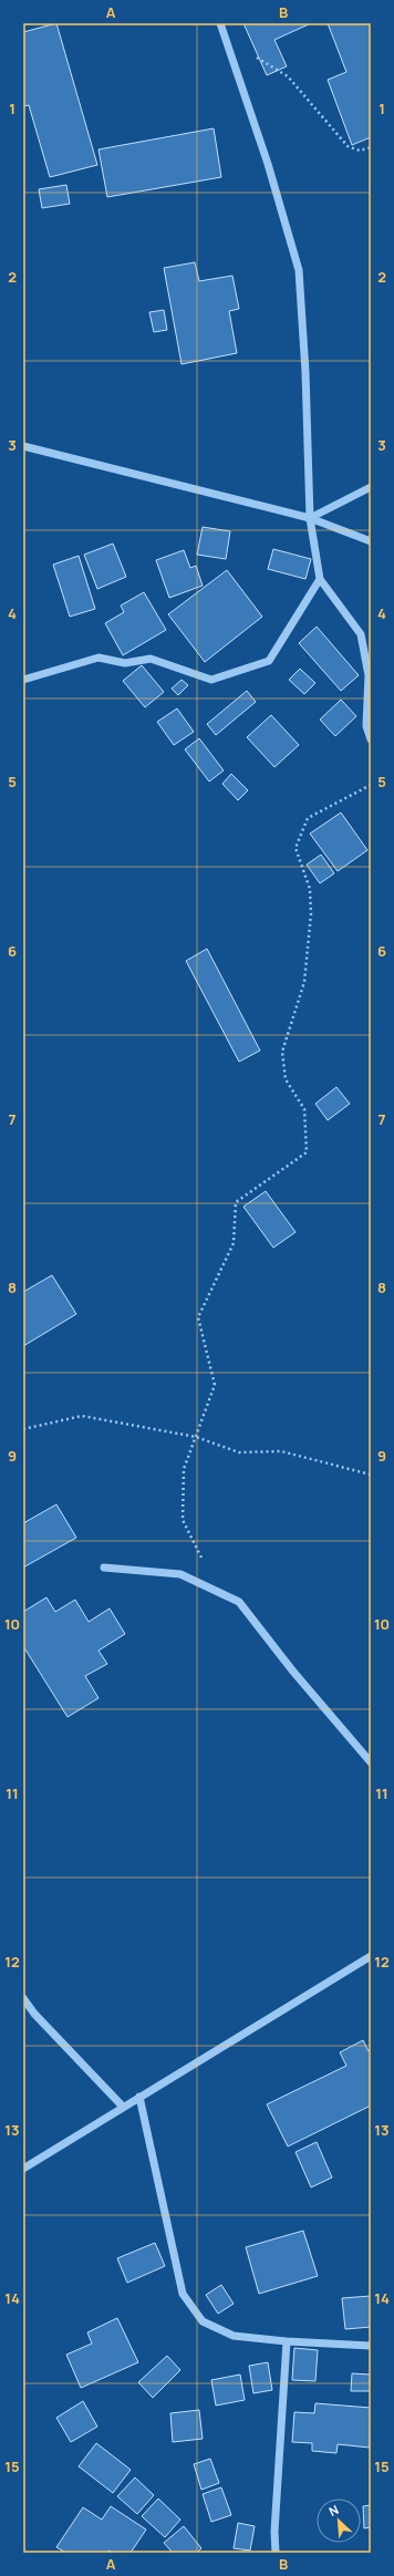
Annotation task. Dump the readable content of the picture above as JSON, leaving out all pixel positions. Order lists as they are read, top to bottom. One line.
{"north":"top left","grid":{"columns":["A","B"],"rows":["1","2","3","4","5","6","7","8","9","10","11","12","13","14","15"]}}
